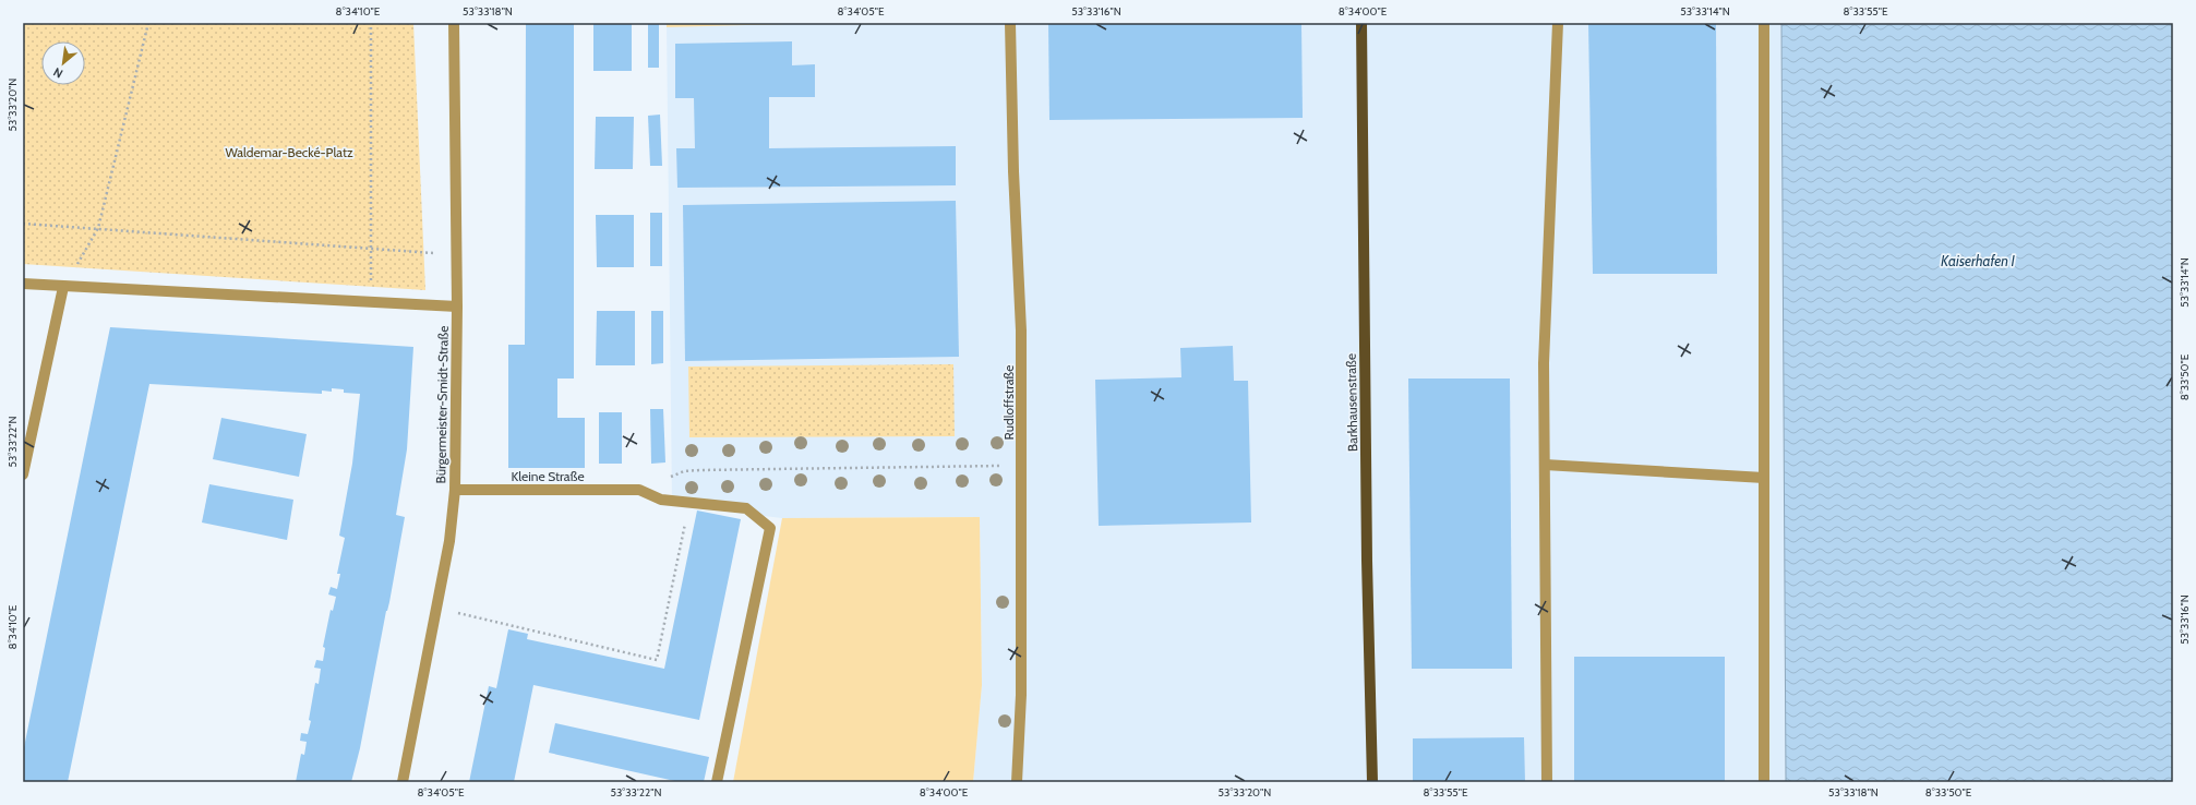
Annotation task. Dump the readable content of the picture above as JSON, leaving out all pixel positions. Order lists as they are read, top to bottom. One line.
{"streets":{"main road":["Barkhausenstraße"],"street":["Rudloffstraße","Bürgermeister-Smidt-Straße","Kleine Straße"]},"crossings":[["Bürgermeister-Smidt-Straße","Kleine Straße"]],"water":["Kaiserhafen I"],"parks":["Waldemar-Becké-Platz"],"north":"bottom left","coordinates":["8°34'10\"E","53°33'18\"N","8°34'05\"E","53°33'16\"N","8°34'00\"E","53°33'14\"N","8°33'55\"E","53°33'20\"N","8°33'50\"E","53°33'22\"N"]}
